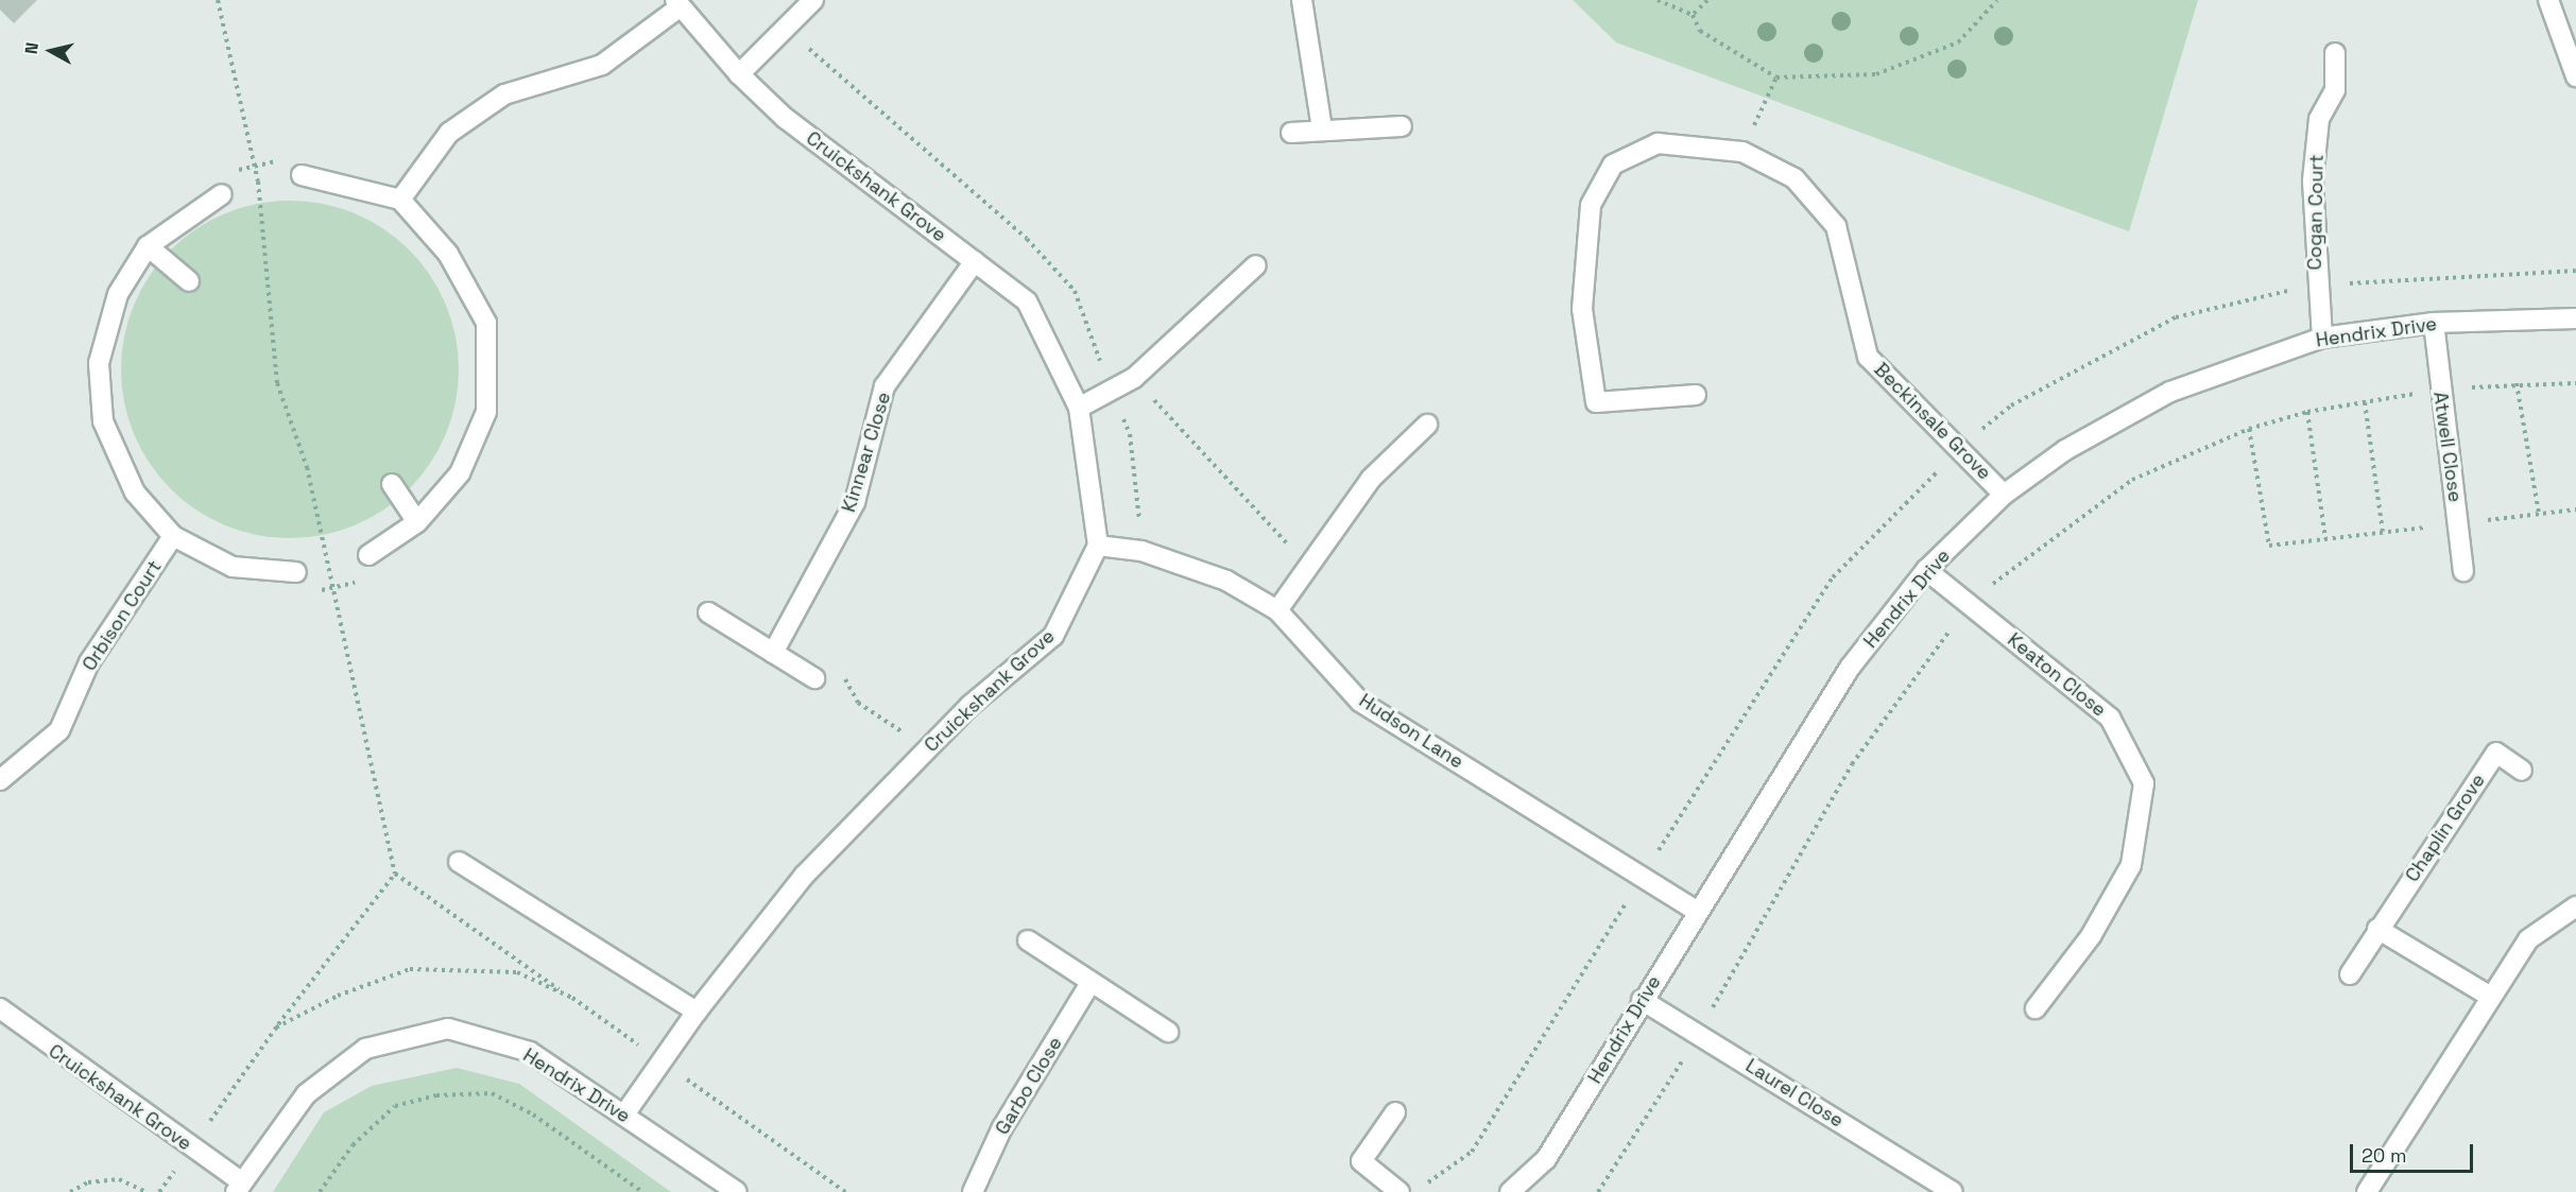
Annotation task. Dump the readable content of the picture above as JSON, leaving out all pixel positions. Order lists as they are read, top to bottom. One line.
{"streets":{"street":["Cruickshank Grove","Cogan Court","Hendrix Drive","Beckinsale Grove","Atwell Close","Kinnear Close","Orbison Court","Keaton Close","Hudson Lane","Chaplin Grove","Garbo Close","Laurel Close"]},"crossings":[["Cruickshank Grove","Hendrix Drive"],["Cruickshank Grove","Kinnear Close"],["Cruickshank Grove","Hudson Lane"],["Cogan Court","Hendrix Drive"],["Hendrix Drive","Beckinsale Grove"],["Hendrix Drive","Atwell Close"],["Hendrix Drive","Keaton Close"],["Hendrix Drive","Hudson Lane"],["Hendrix Drive","Laurel Close"]],"scale_bar":"20 m","north":"left"}
